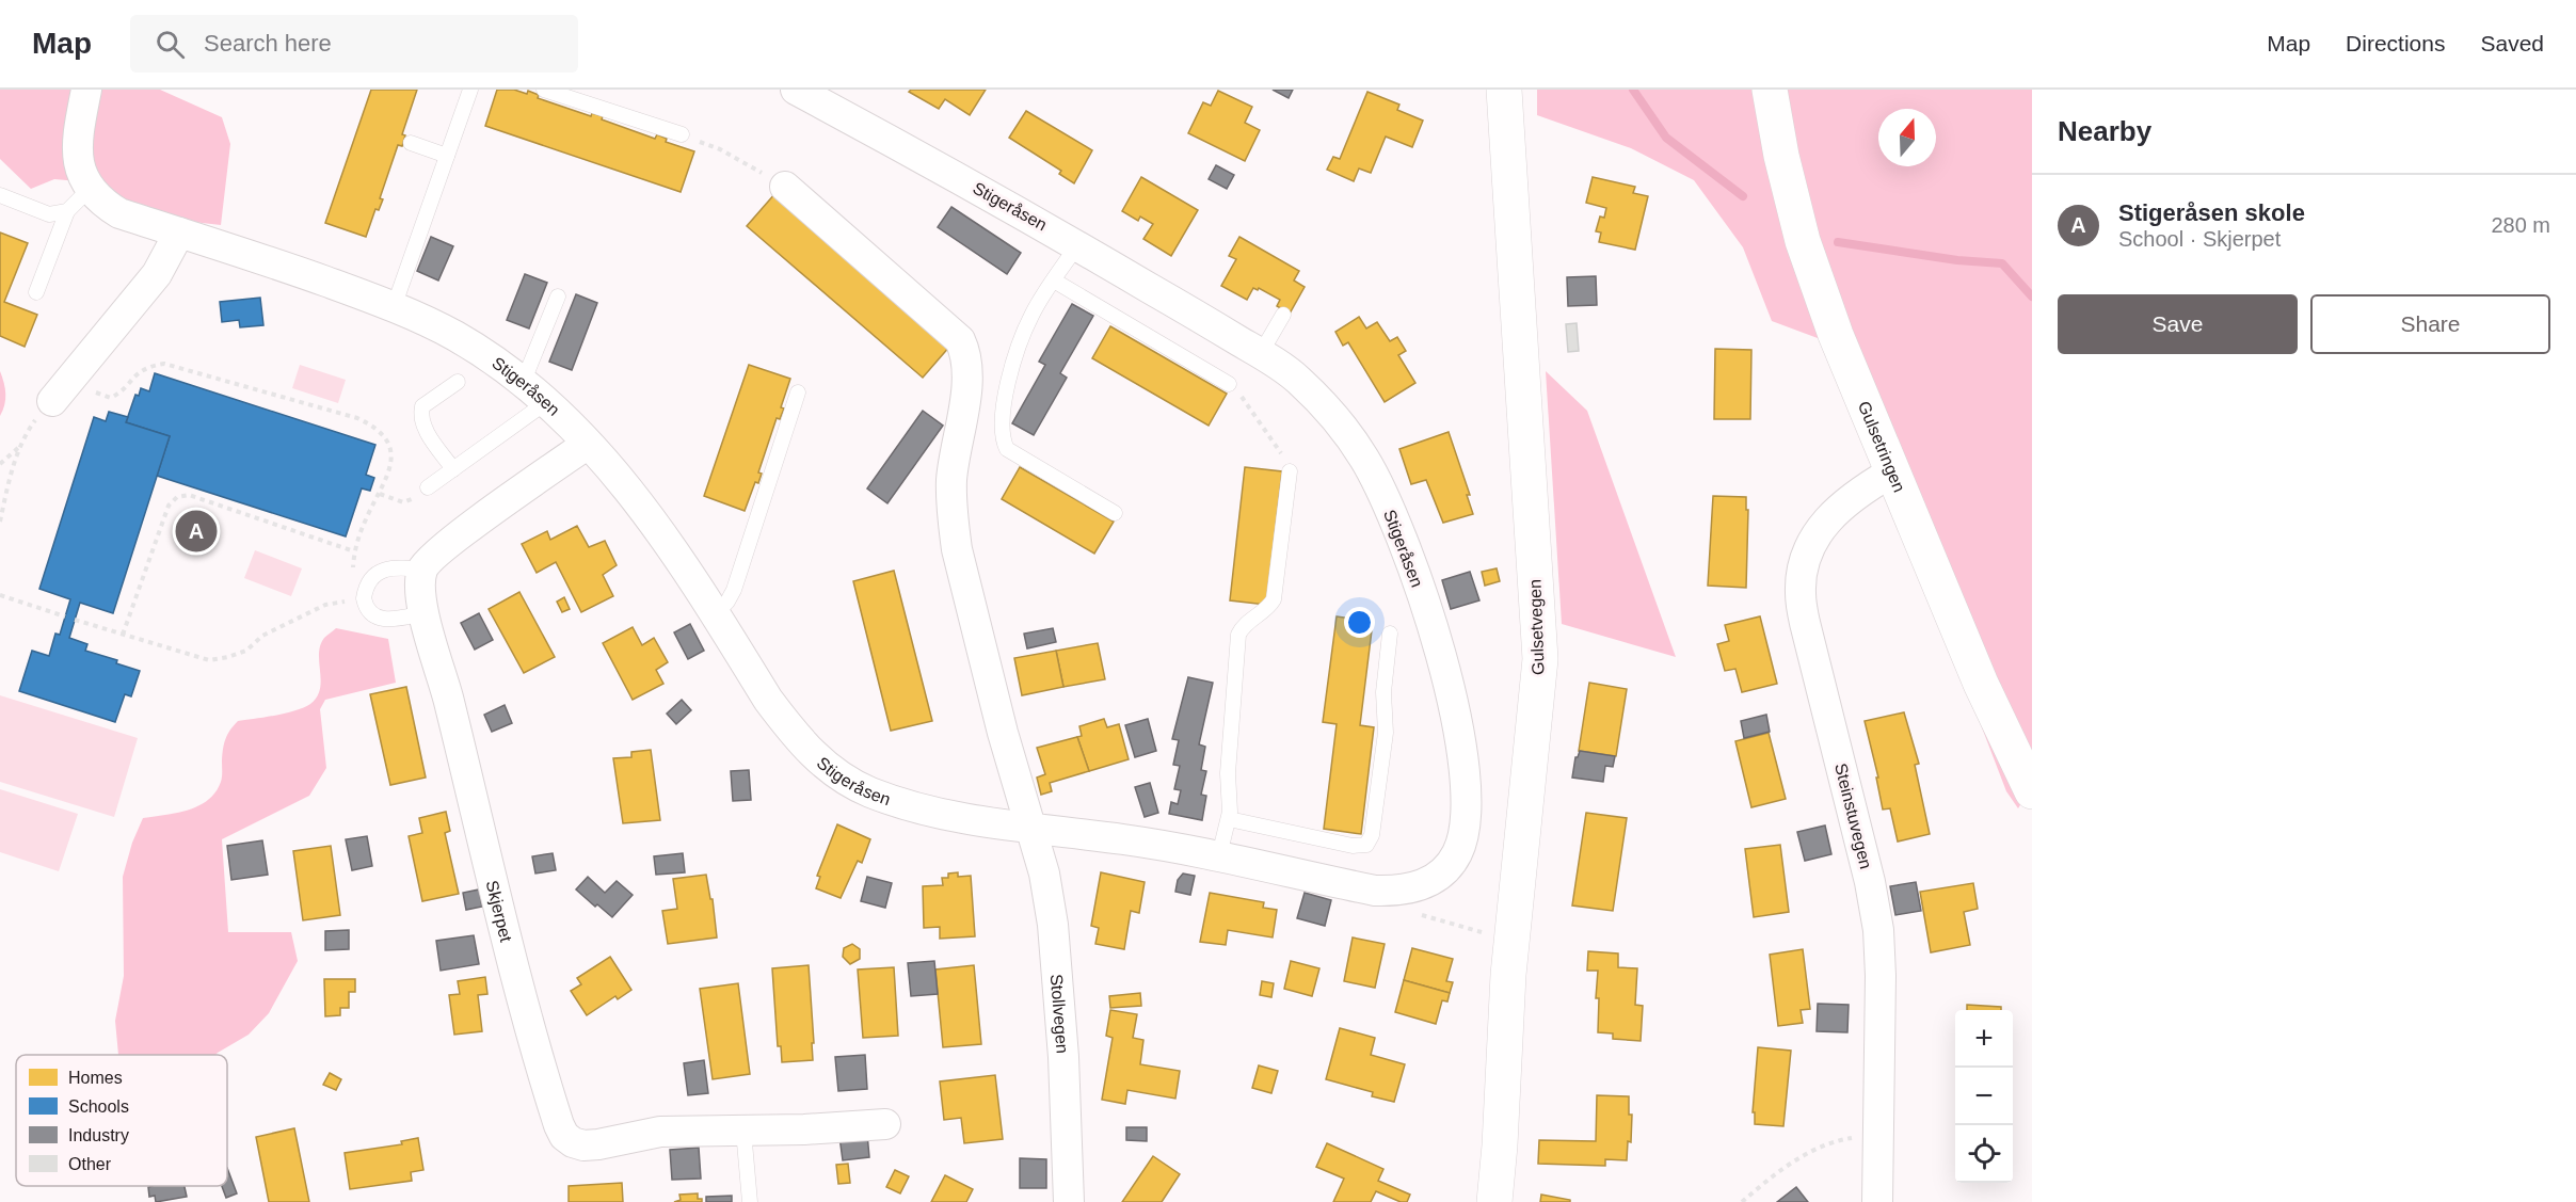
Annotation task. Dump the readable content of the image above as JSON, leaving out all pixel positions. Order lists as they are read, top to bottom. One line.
{"streets":{"street":["Stigeråsen","Gulsetringen","Gulsetvegen","Steinstuvegen","Skjerpet","Stollvegen"]},"crossings":[["Stigeråsen","Stollvegen"],["Gulsetringen","Steinstuvegen"]],"legend":["Homes","Schools","Industry","Other"],"north":"top","page":{"header":"Map","search":"Search here","nav":["Map","Directions","Saved"],"heading":"Nearby","list":[{"mark":"A","name":"Stigeråsen skole","note":"School · Skjerpet","value":"280 m"}],"buttons":["Save","Share"],"pins":"A","map_buttons":["+","−"]}}
